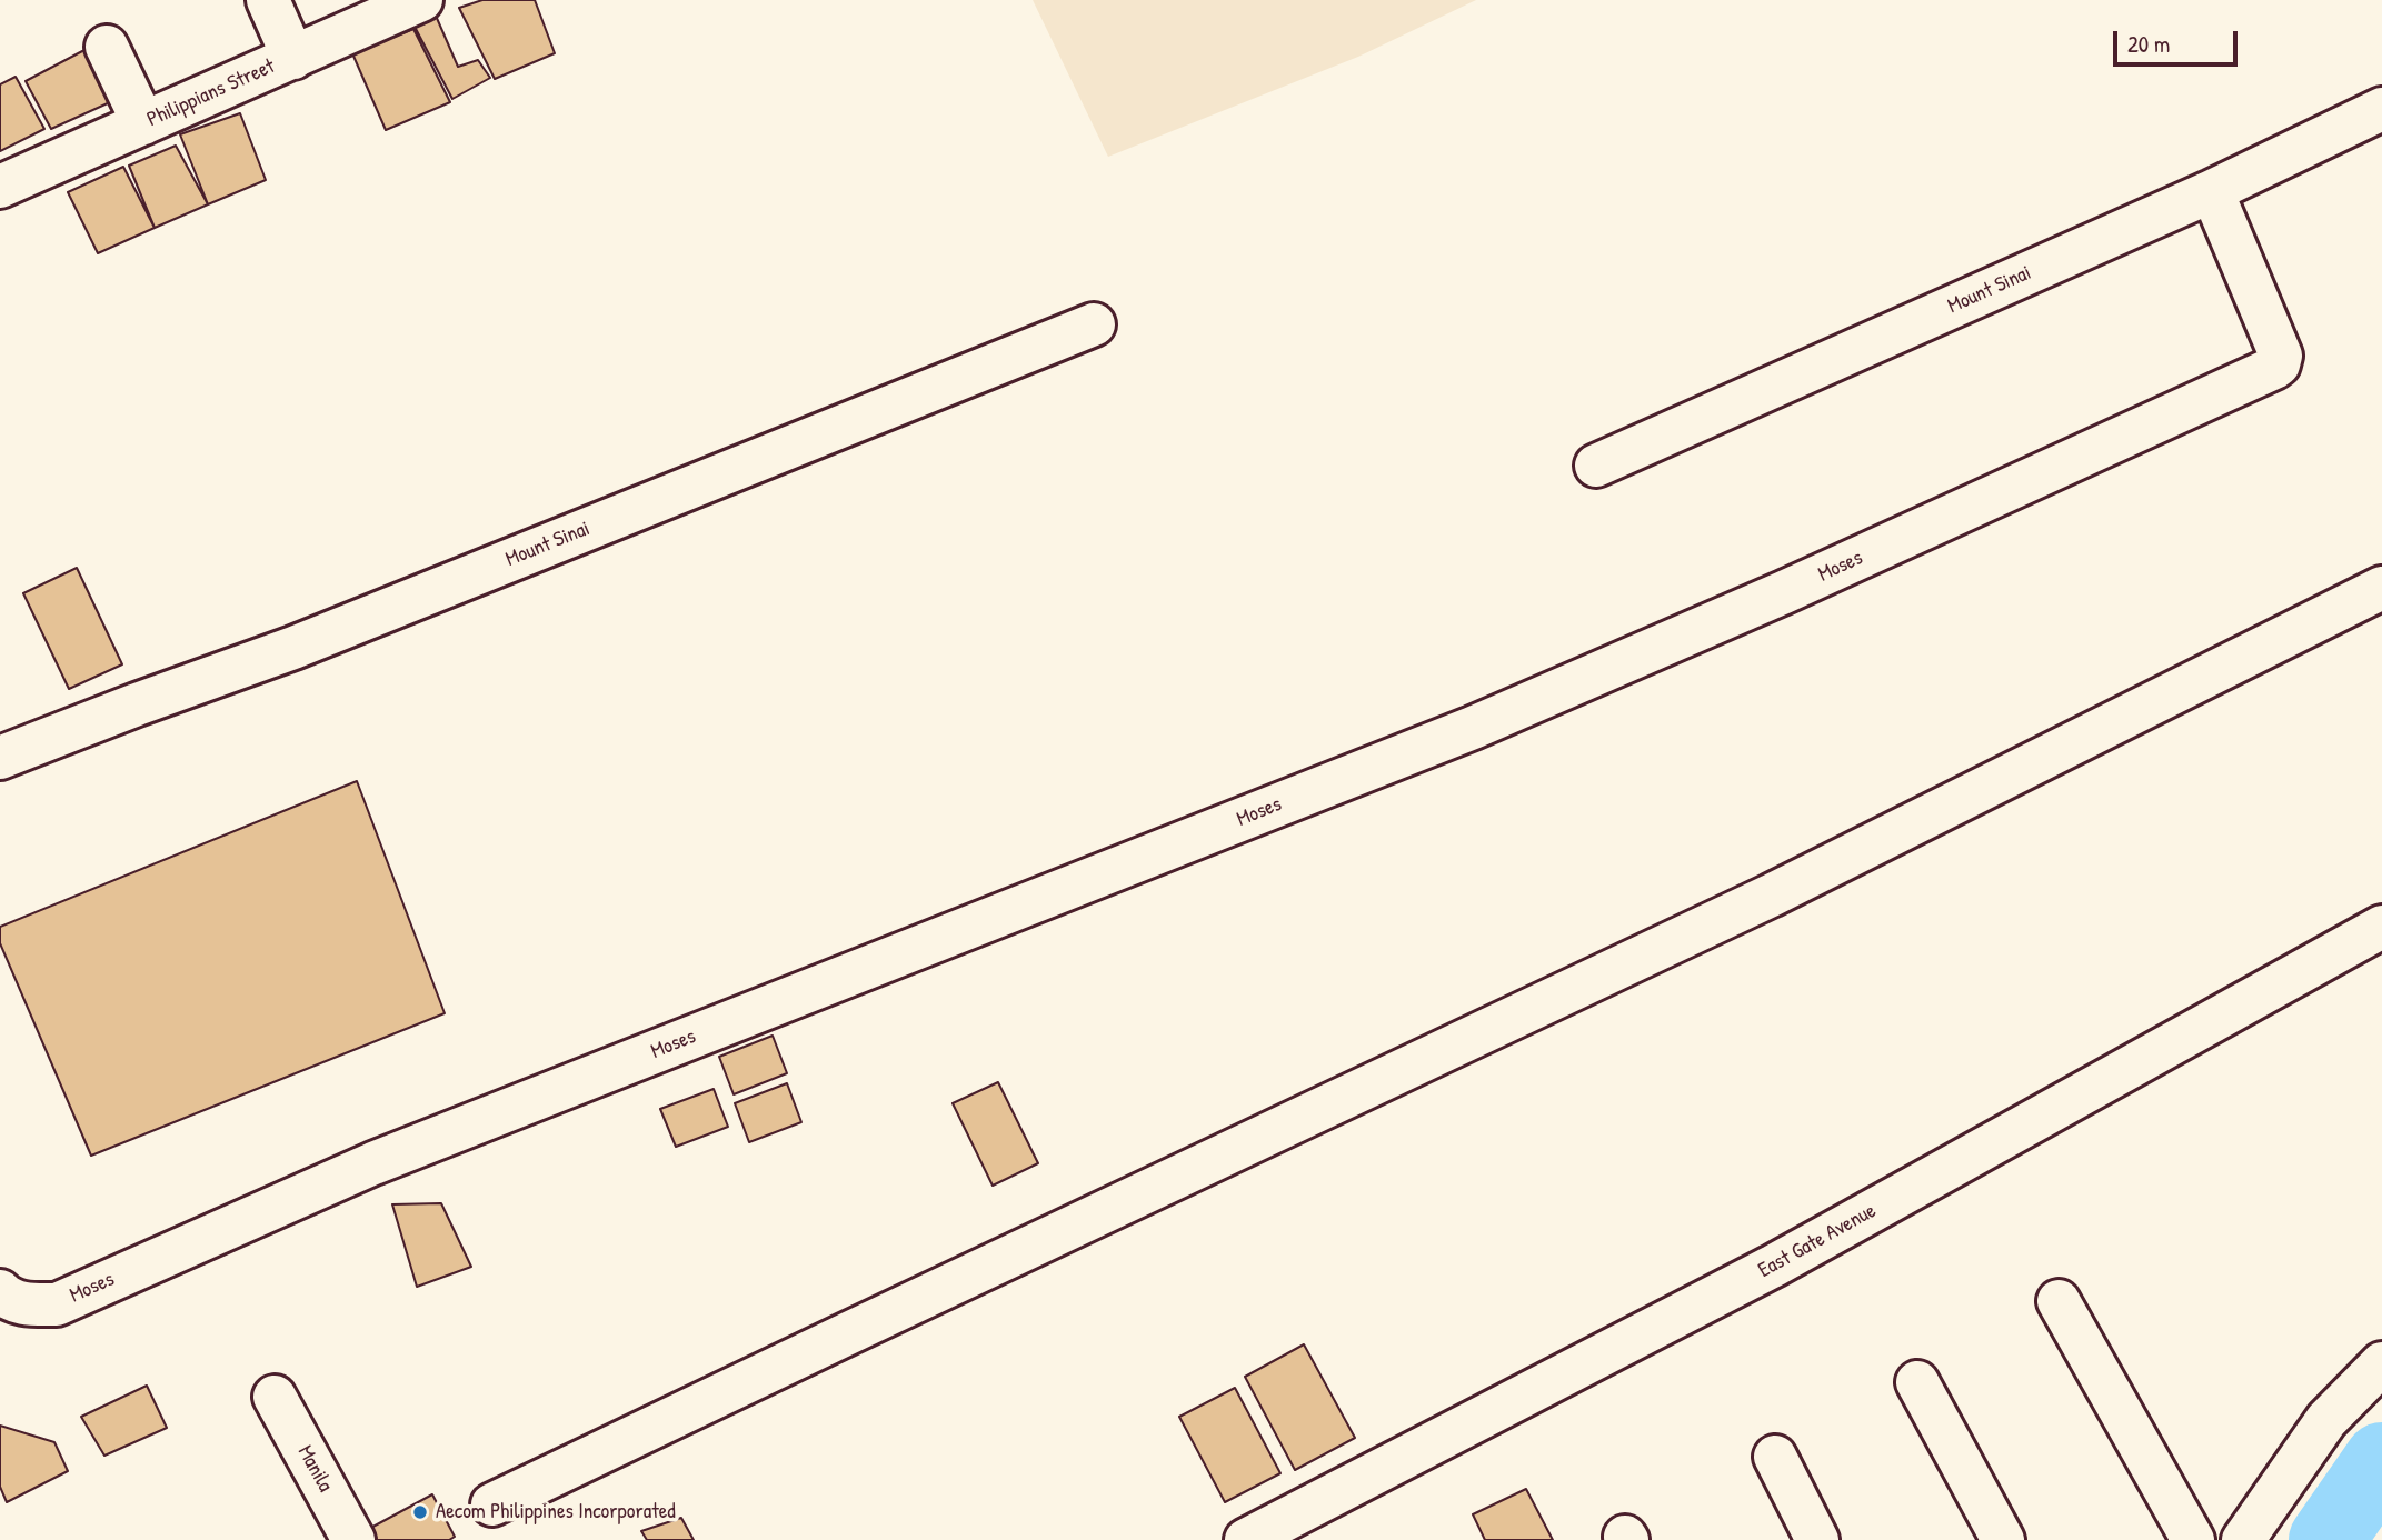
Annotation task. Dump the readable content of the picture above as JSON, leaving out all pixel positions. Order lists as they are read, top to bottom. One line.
{"streets":{"street":["Philippians Street","Mount Sinai","Moses","East Gate Avenue","Manila"]},"crossings":[["Mount Sinai","Moses"]],"places":["Aecom Philippines Incorporated"],"scale_bar":"20 m"}
